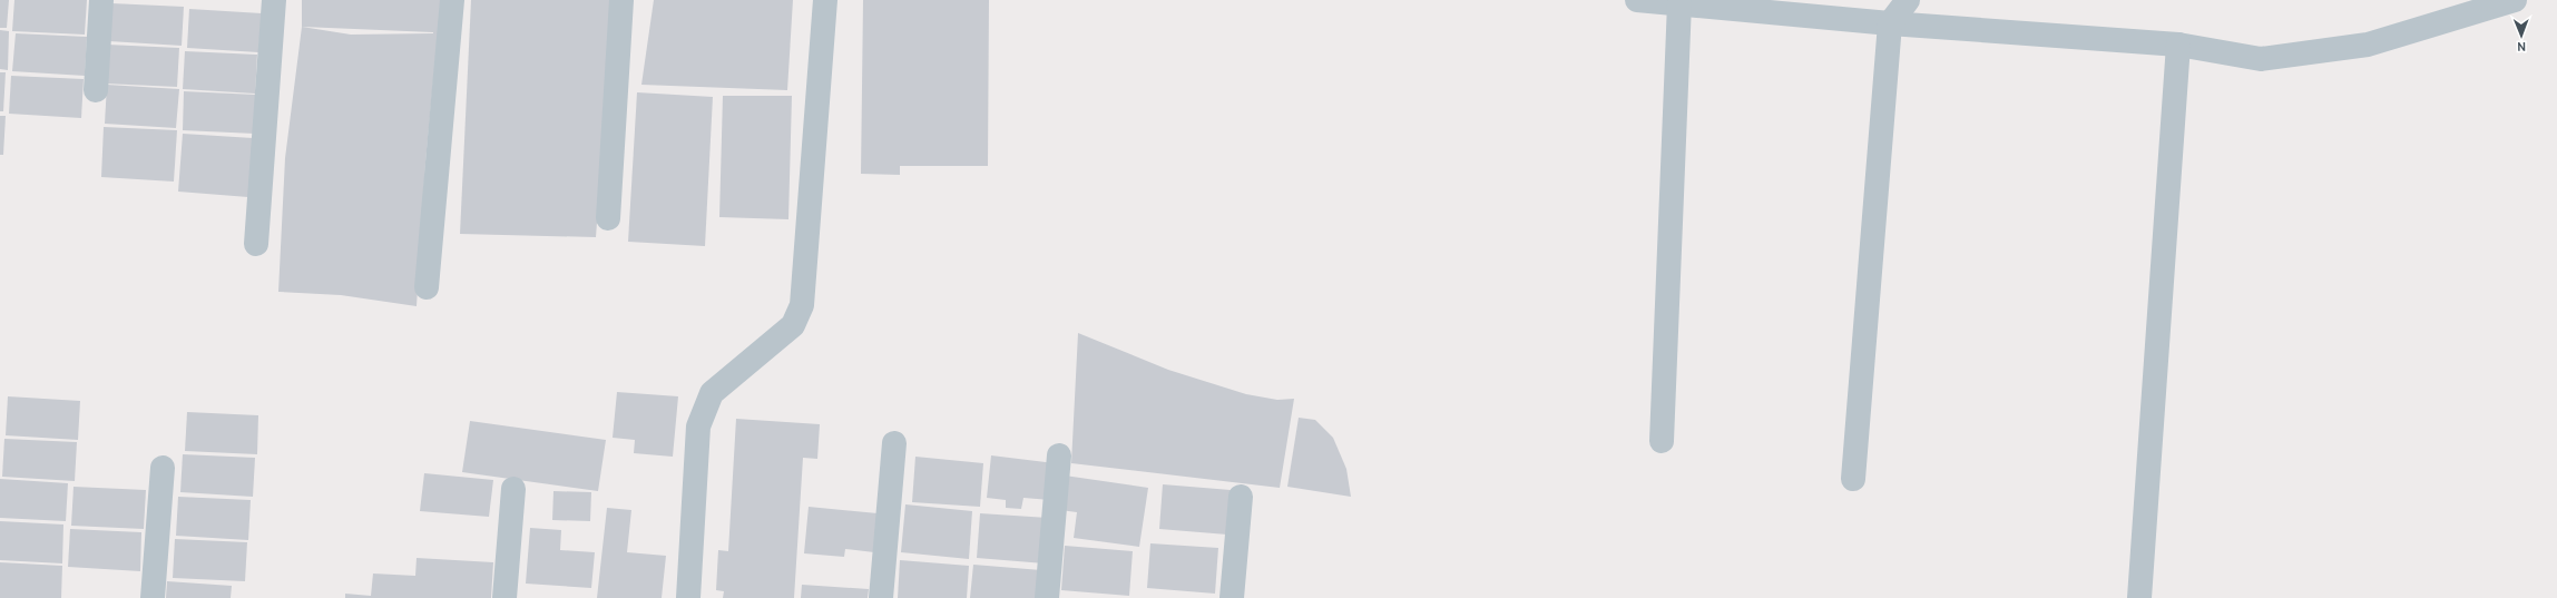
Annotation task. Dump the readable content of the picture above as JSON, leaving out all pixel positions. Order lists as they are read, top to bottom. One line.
{"north":"bottom"}
